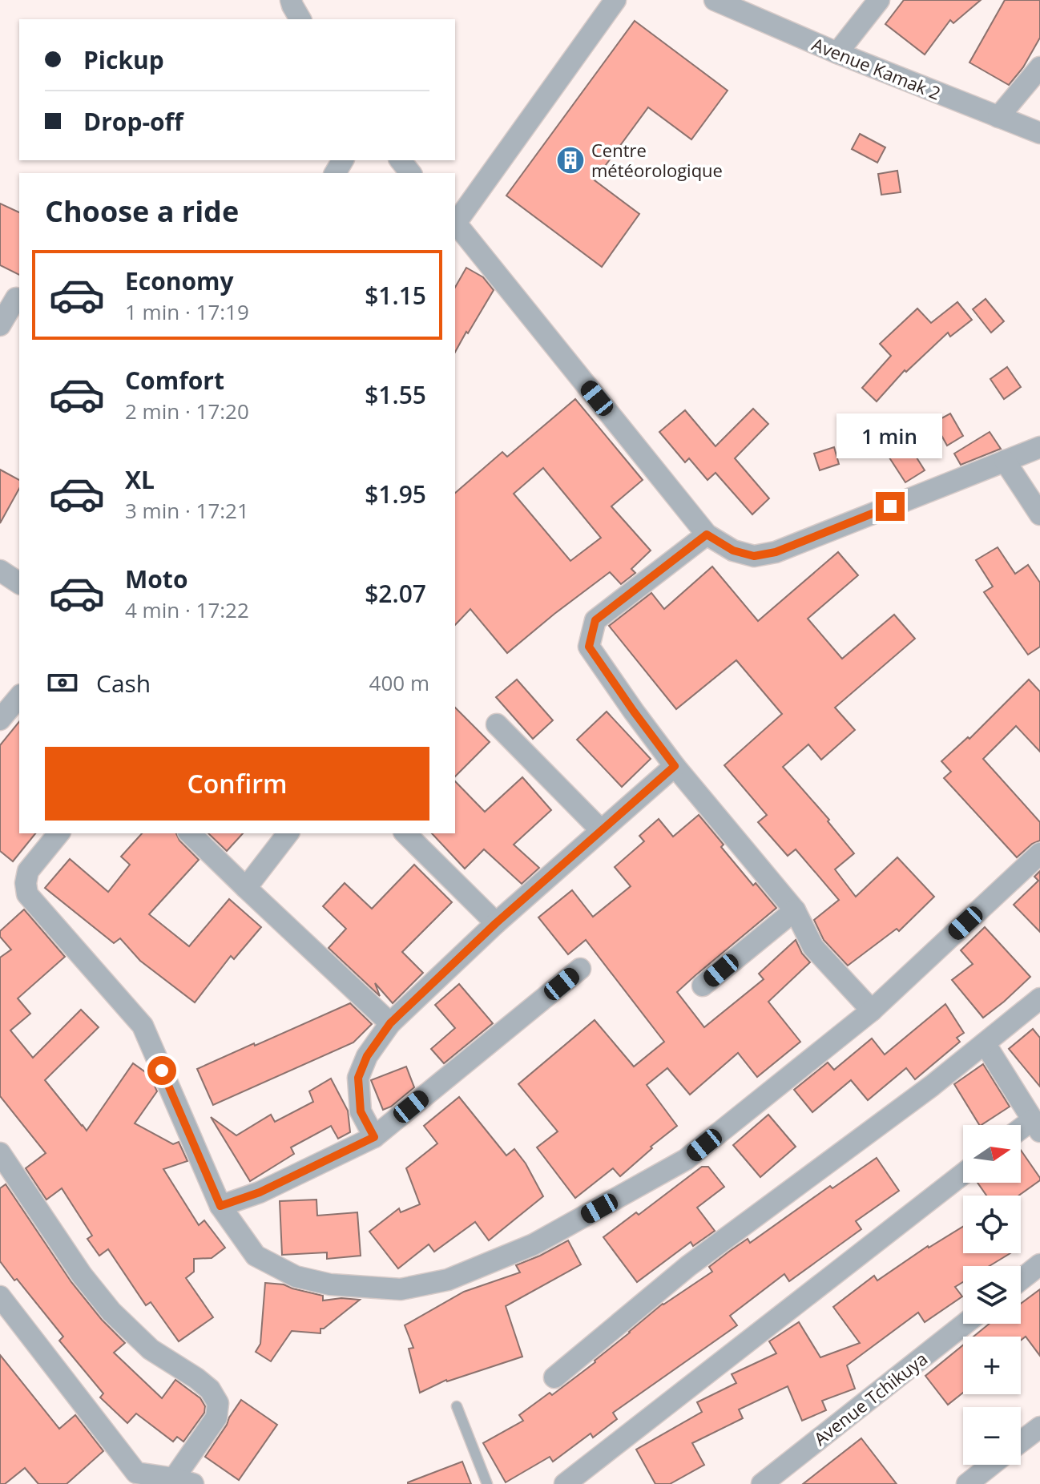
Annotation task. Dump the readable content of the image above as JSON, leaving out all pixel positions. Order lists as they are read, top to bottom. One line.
{"streets":{"street":["Avenue Kamak 2","Avenue Tchikuya"]},"places":{"building":["Centre météorologique"]},"north":"right","page":{"banner":["Pickup","Drop-off"],"heading":"Choose a ride","list":[{"name":"Economy","note":"1 min · 17:19","value":"$1.15"},{"name":"Comfort","note":"2 min · 17:20","value":"$1.55"},{"name":"XL","note":"3 min · 17:21","value":"$1.95"},{"name":"Moto","note":"4 min · 17:22","value":"$2.07"}],"bubble":"1 min","pay":["Cash","400 m"],"buttons":"Confirm","map_buttons":["+","−"]}}
